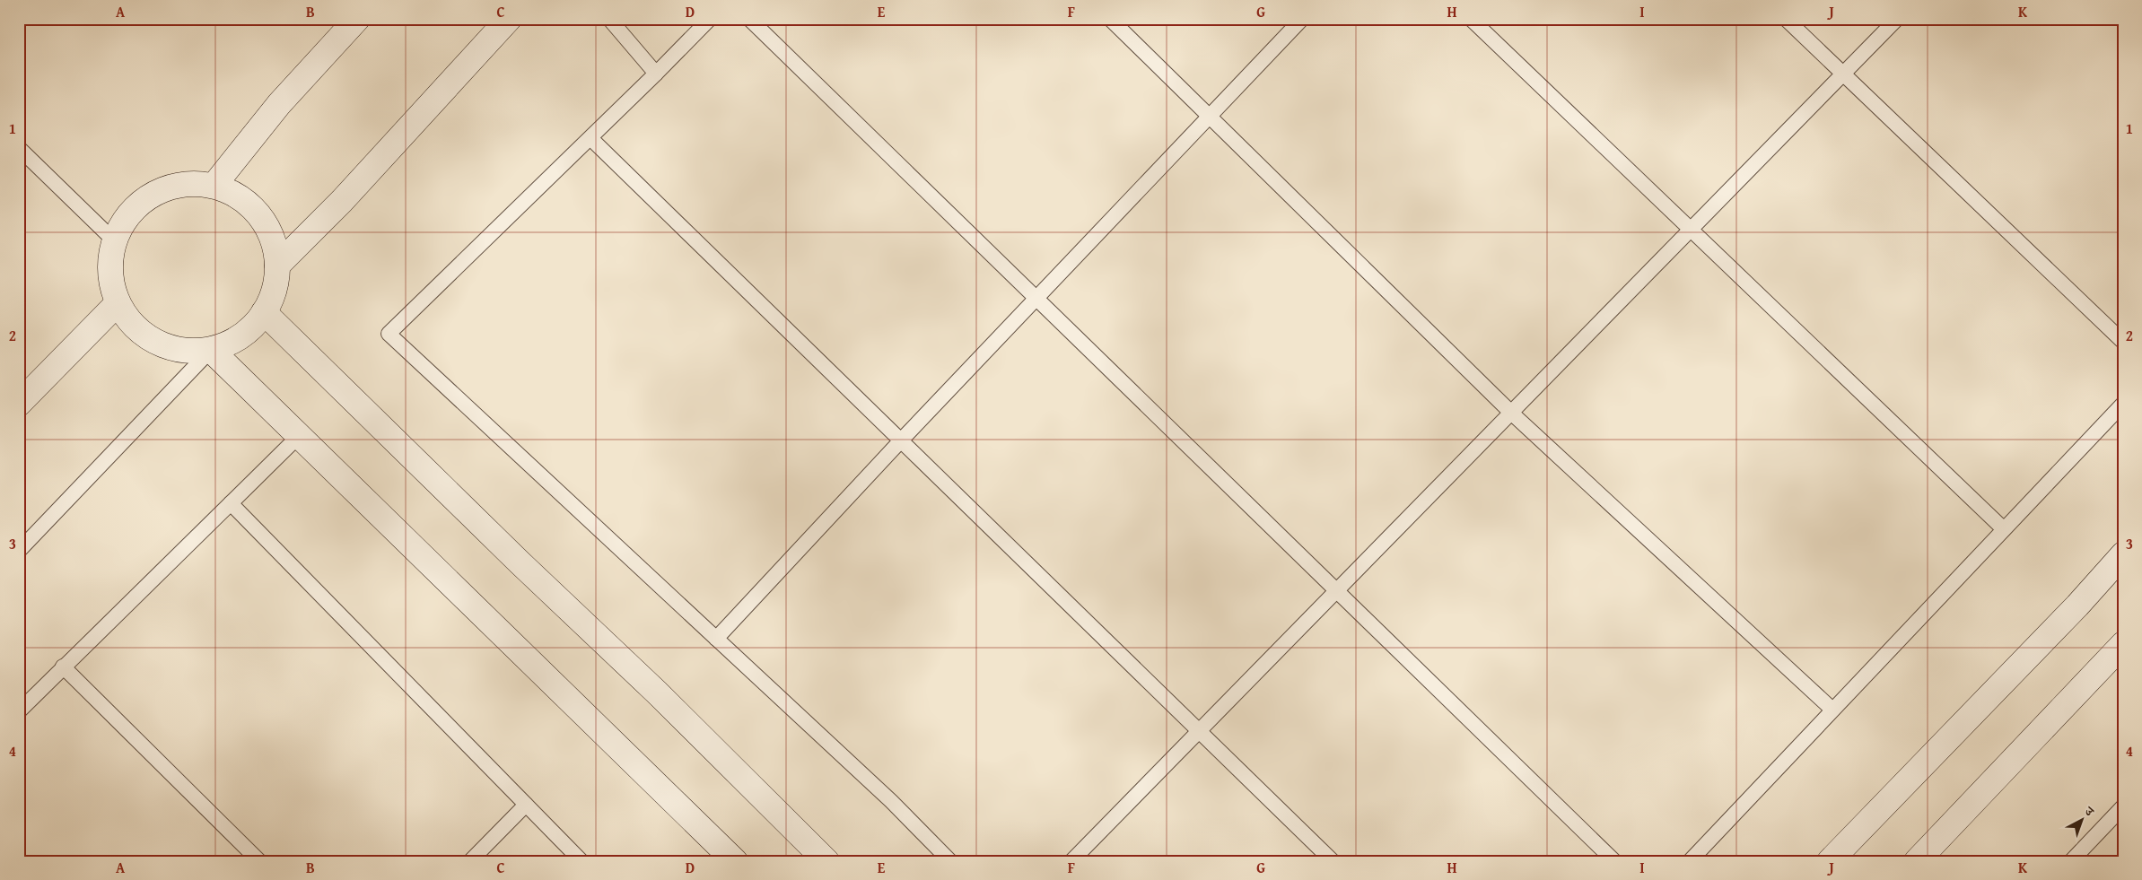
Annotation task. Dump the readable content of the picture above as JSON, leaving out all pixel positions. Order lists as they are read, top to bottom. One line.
{"north":"top right","grid":{"columns":["A","B","C","D","E","F","G","H","I","J","K"],"rows":["1","2","3","4"]}}
